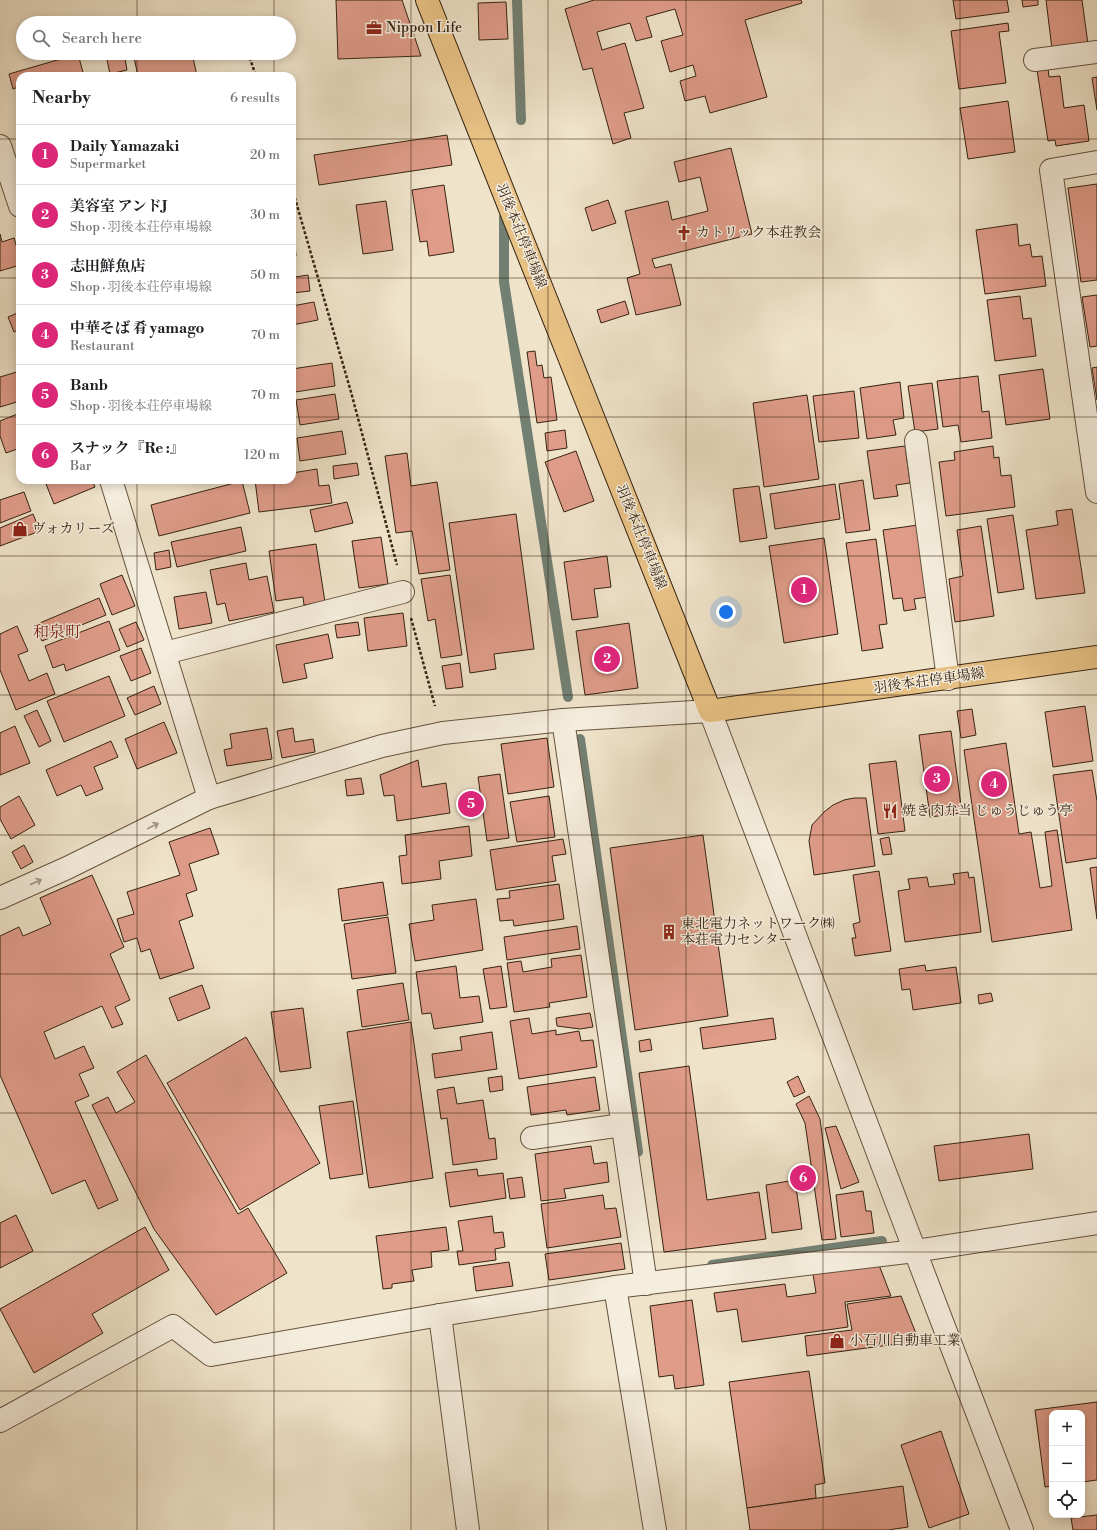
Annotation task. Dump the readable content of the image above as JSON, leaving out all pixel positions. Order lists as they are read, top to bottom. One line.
{"streets":{"main road":["羽後本荘停車場線"]},"districts":["和泉町"],"places":{"office":["Nippon Life"],"church":["カトリック本荘教会"],"shop":["ヴォカリーズ","小石川自動車工業"],"restaurant":["焼き肉弁当 じゅうじゅう亭"],"building":["東北電力ネットワーク㈱ 本荘電力センター"]},"page":{"search":"Search here","heading":["Nearby","6 results"],"list":[{"mark":"1","name":"Daily Yamazaki","note":"Supermarket","value":"20 m"},{"mark":"2","name":"美容室 アンドJ","note":"Shop · 羽後本荘停車場線","value":"30 m"},{"mark":"3","name":"志田鮮魚店","note":"Shop · 羽後本荘停車場線","value":"50 m"},{"mark":"4","name":"中華そば 肴 yamago","note":"Restaurant","value":"70 m"},{"mark":"5","name":"Banb","note":"Shop · 羽後本荘停車場線","value":"70 m"},{"mark":"6","name":"スナック『Re :』","note":"Bar","value":"120 m"}],"pins":["1","2","3","4","5","6"],"map_buttons":["+","−"]}}
